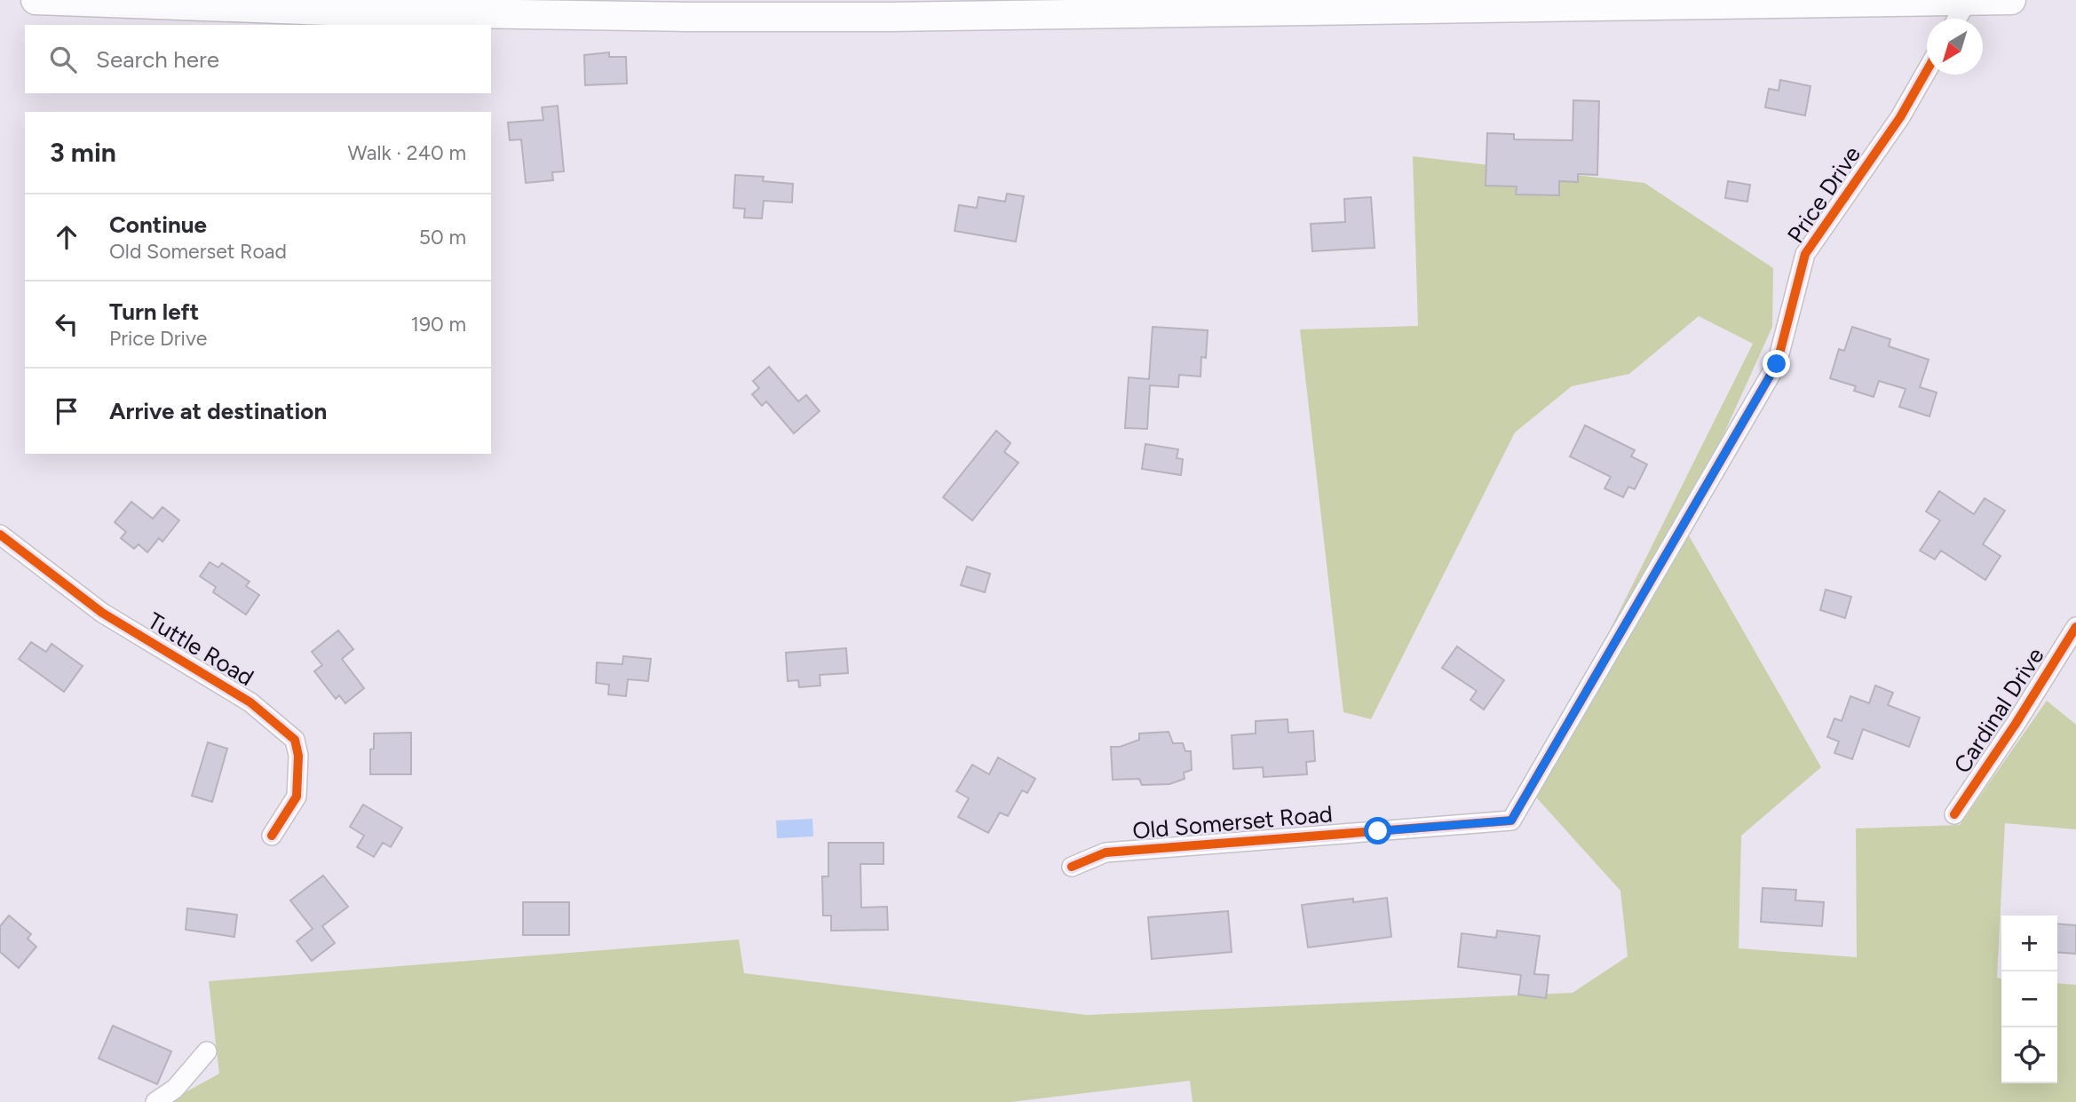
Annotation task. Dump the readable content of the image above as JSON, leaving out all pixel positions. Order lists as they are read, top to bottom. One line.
{"streets":{"street":["Price Drive","Tuttle Road","Cardinal Drive","Old Somerset Road"]},"crossings":[["Price Drive","Old Somerset Road"]],"north":"bottom left","page":{"search":"Search here","heading":["3 min","Walk · 240 m"],"list":[["Continue","Old Somerset Road","50 m"],["Turn left","Price Drive","190 m"],"Arrive at destination"],"map_buttons":["+","−"]}}
